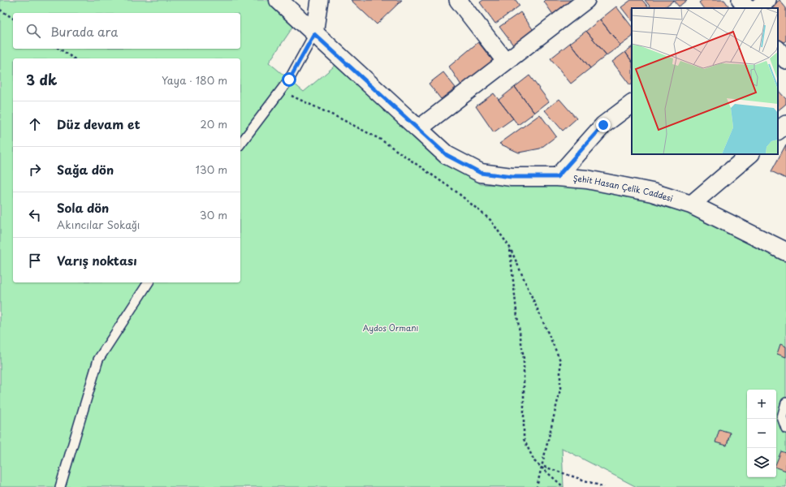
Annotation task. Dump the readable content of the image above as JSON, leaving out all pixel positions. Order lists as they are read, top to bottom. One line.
{"streets":{"street":["Şehit Hasan Çelik Caddesi"]},"parks":["Aydos Ormanı"],"page":{"search":"Burada ara","heading":["3 dk","Yaya · 180 m"],"list":[["Düz devam et","20 m"],["Sağa dön","130 m"],["Sola dön","Akıncılar Sokağı","30 m"],"Varış noktası"],"map_buttons":["+","−"]}}
